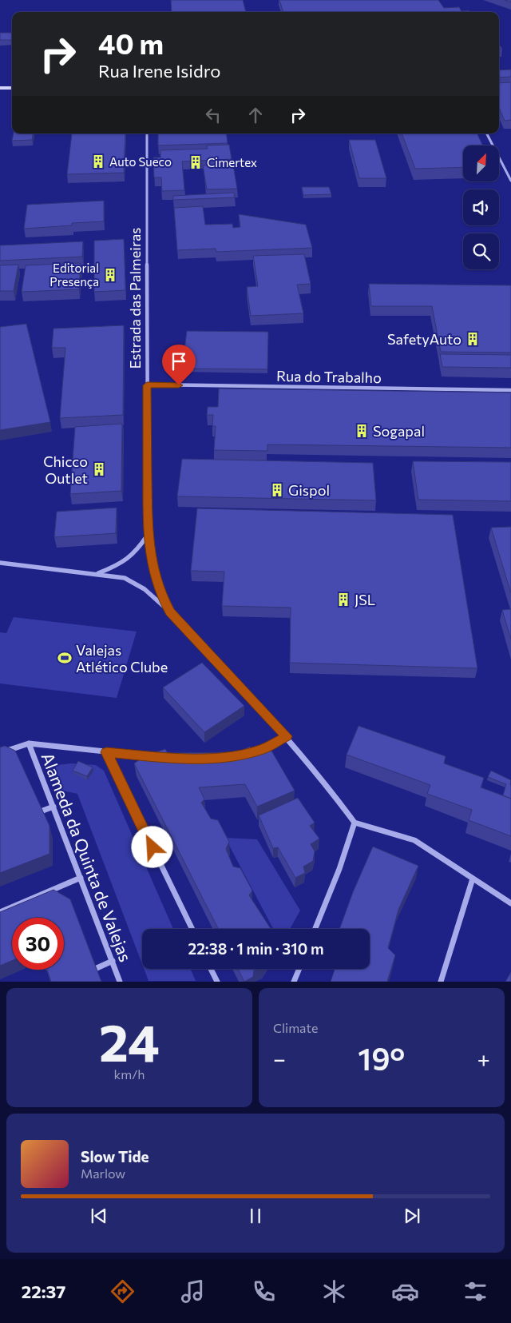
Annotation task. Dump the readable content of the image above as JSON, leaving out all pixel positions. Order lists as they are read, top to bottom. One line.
{"streets":{"street":["Estrada das Palmeiras","Rua do Trabalho","Alameda da Quinta de Valejas"]},"crossings":[["Estrada das Palmeiras","Rua do Trabalho"]],"places":{"building":["Auto Sueco","Cimertex","Editorial Presença","SafetyAuto","Sogapal","Chicco Outlet","Gispol","JSL"],"sports":["Valejas Atlético Clube"]},"north":"top right","page":{"turn":["40 m","Rua Irene Isidro"],"limit":"30","trip":"22:38 · 1 min · 310 m","tile":[["24","km/h"],"Climate"],"heat":["−","19°","+"],"song":["Slow Tide","Marlow"],"tabs":"22:37"}}
